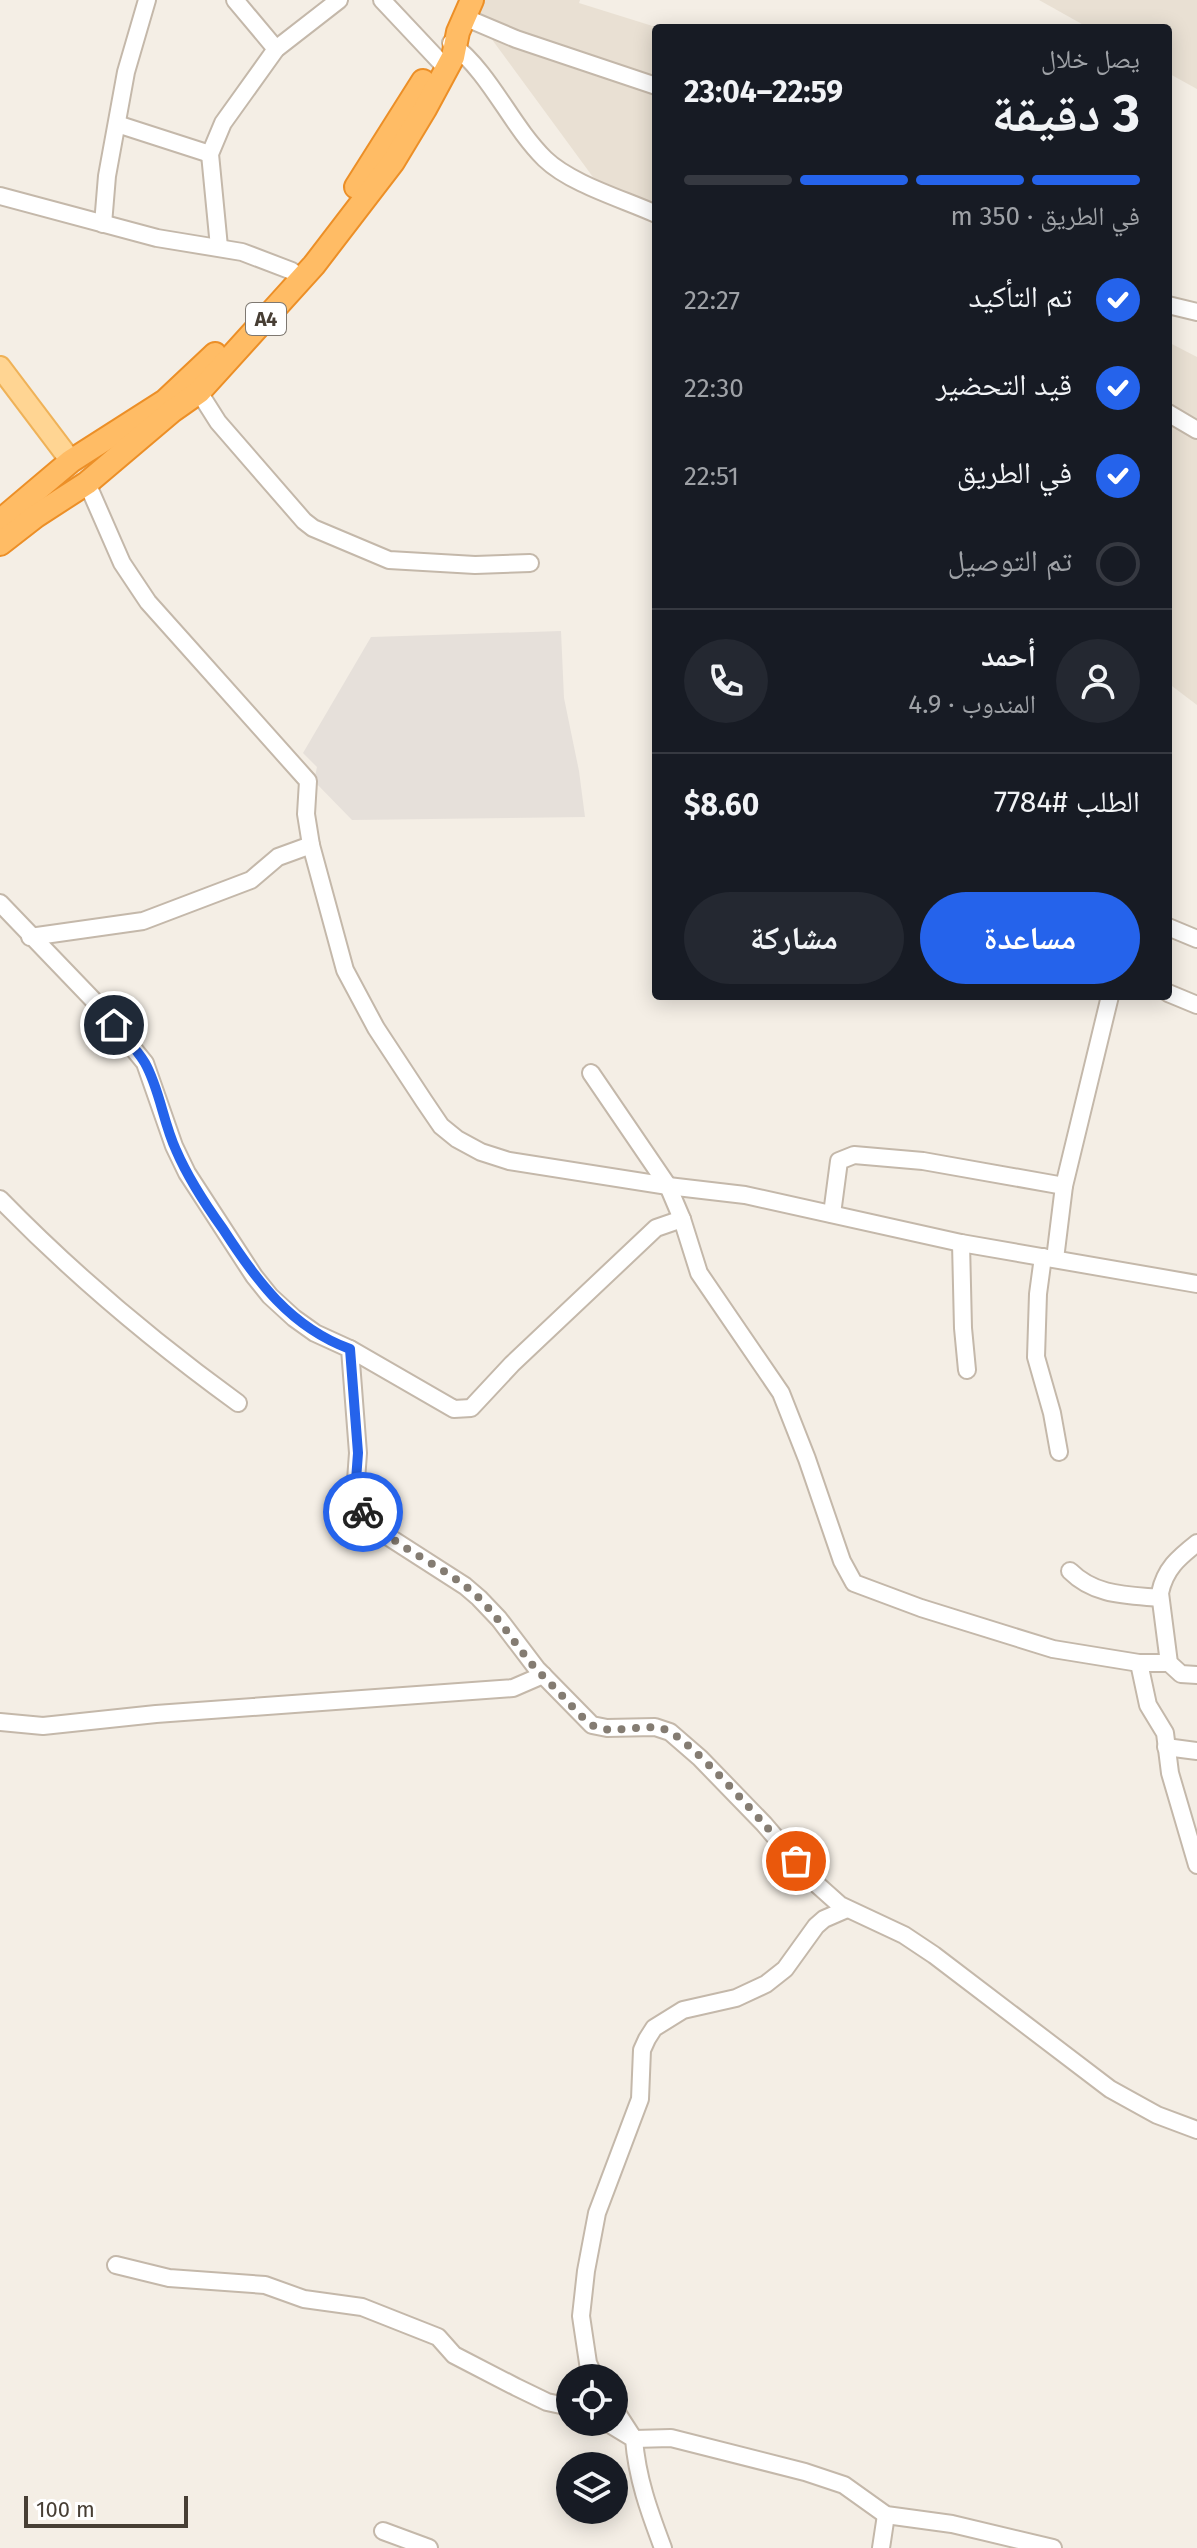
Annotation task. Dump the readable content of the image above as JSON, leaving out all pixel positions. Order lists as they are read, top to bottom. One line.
{"streets":{"highway":["A4"]},"scale_bar":"100 m","page":{"heading":["3 دقيقة","يصل خلال","22:59–23:04"],"panel":["أحمد","المندوب · 4.9","الطلب #7784","$8.60"],"bar":"في الطريق · 350 m","list":[["تم التأكيد","22:27"],["قيد التحضير","22:30"],["في الطريق","22:51"],"تم التوصيل"],"buttons":["مساعدة","مشاركة"],"scale":"100 m"}}
